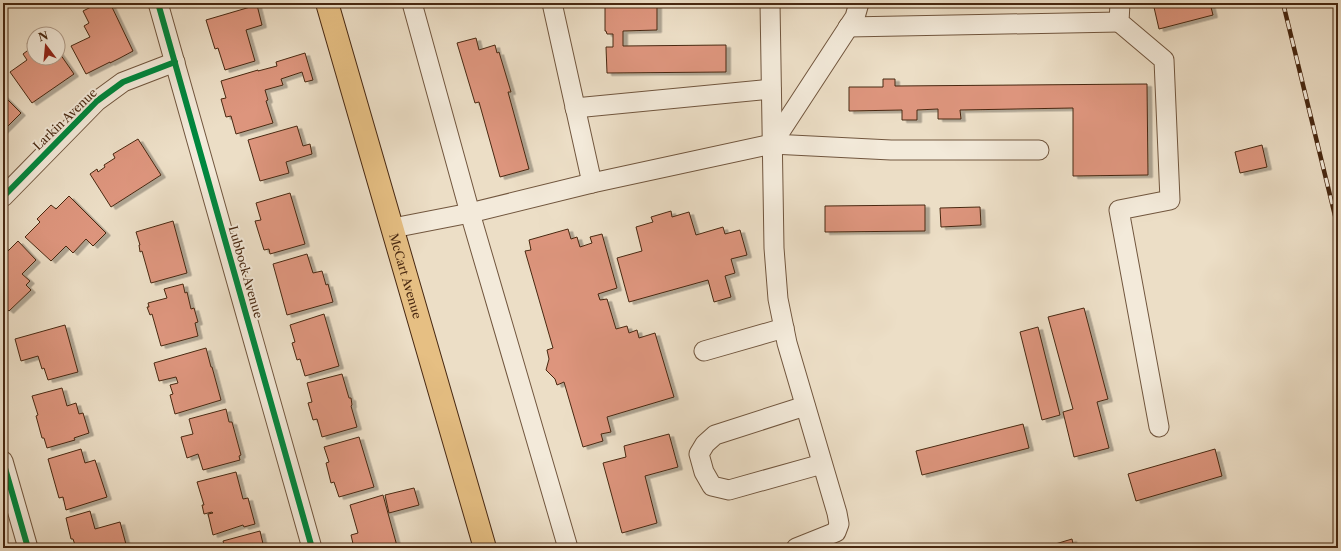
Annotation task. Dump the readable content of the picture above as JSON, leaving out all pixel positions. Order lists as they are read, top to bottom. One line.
{"streets":{"main road":["McCart Avenue"],"street":["Larkin Avenue","Lubbock Avenue"]},"crossings":[["Larkin Avenue","Lubbock Avenue"]],"north":"top"}
